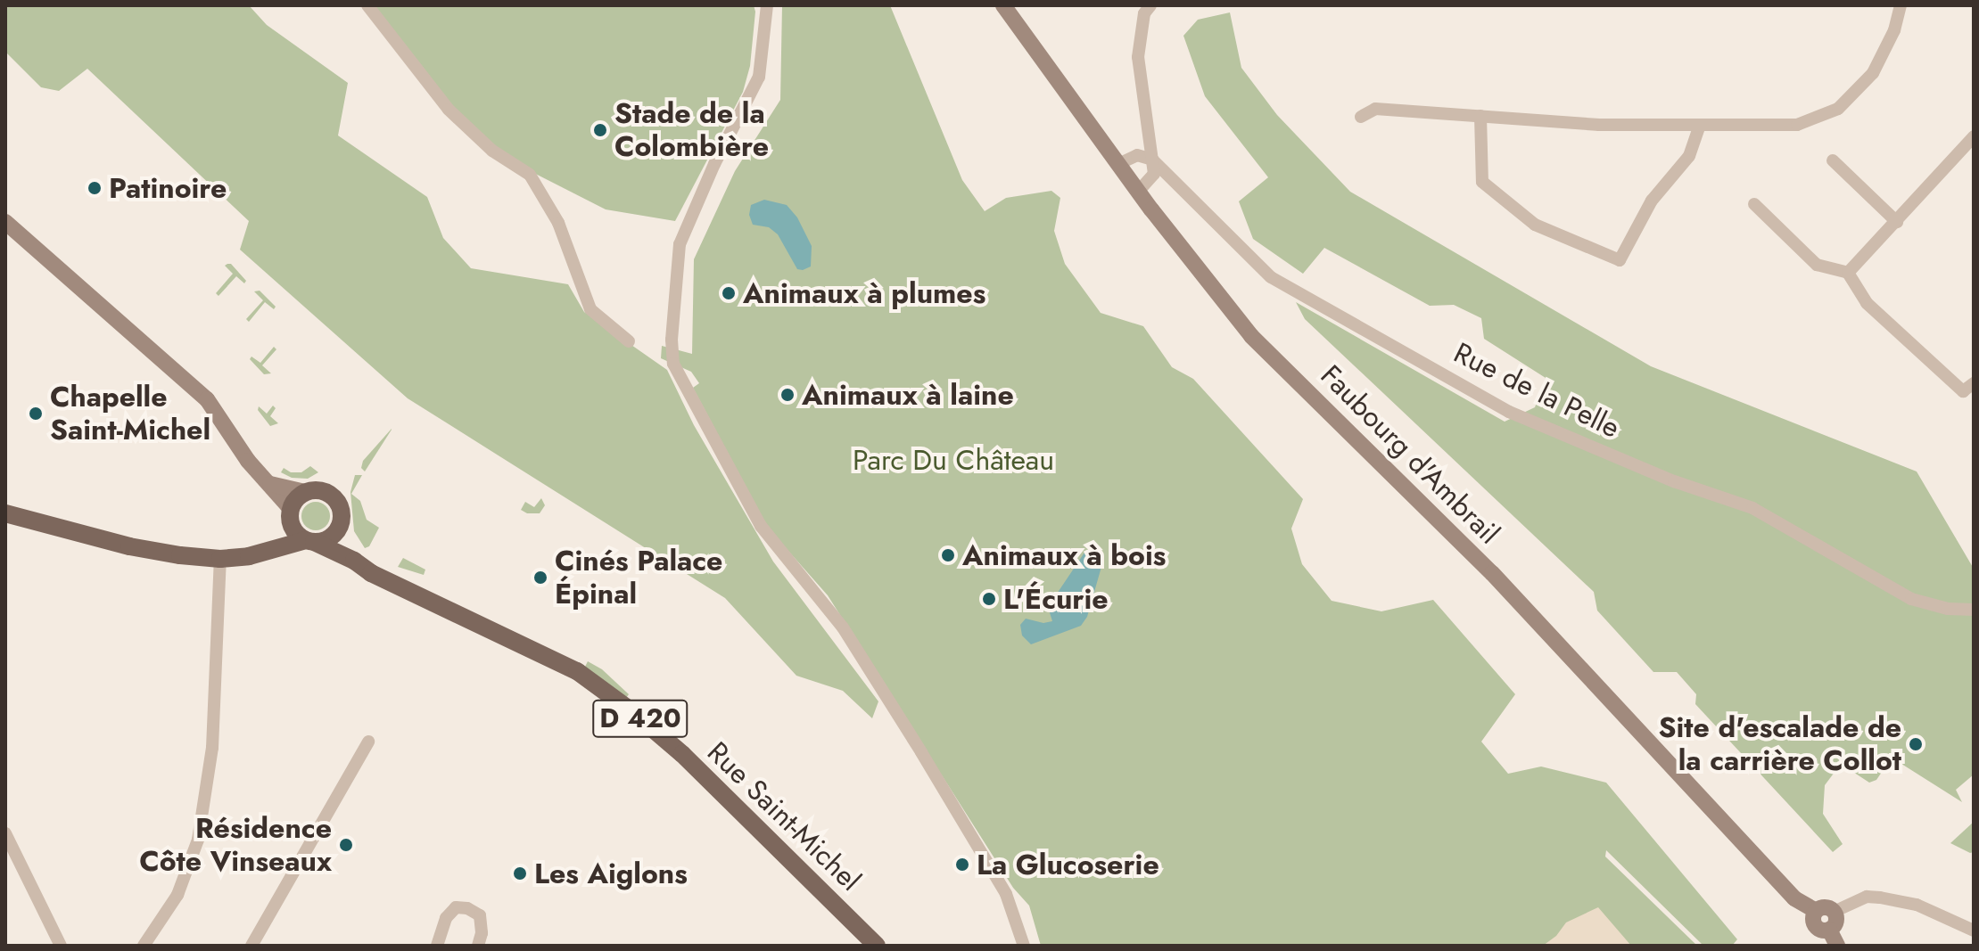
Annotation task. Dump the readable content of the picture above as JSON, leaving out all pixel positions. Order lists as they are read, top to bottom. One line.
{"streets":{"main road":["Faubourg d'Ambrail","D 420","Rue Saint-Michel"],"street":["Rue de la Pelle"]},"parks":["Parc Du Château"],"places":["Stade de la Colombière","Patinoire","Animaux à plumes","Animaux à laine","Chapelle Saint-Michel","Animaux à bois","Cinés Palace Épinal","L'Écurie","Site d'escalade de la carrière Collot","Résidence Côte Vinseaux","La Glucoserie","Les Aiglons"]}
